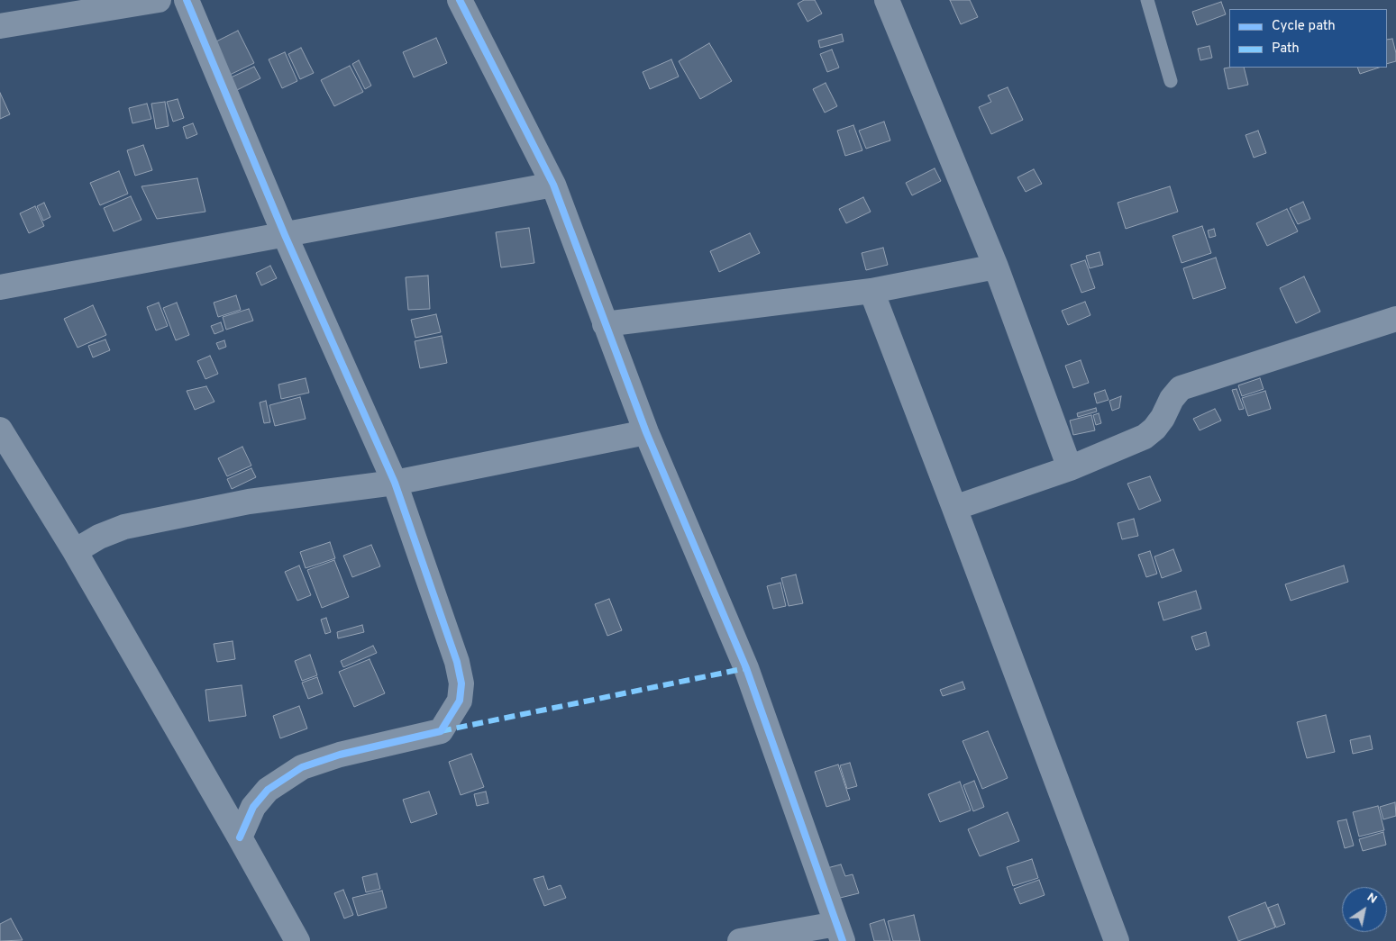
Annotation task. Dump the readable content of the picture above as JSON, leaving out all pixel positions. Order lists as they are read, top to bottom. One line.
{"legend":["Cycle path","Path"],"north":"top right"}
